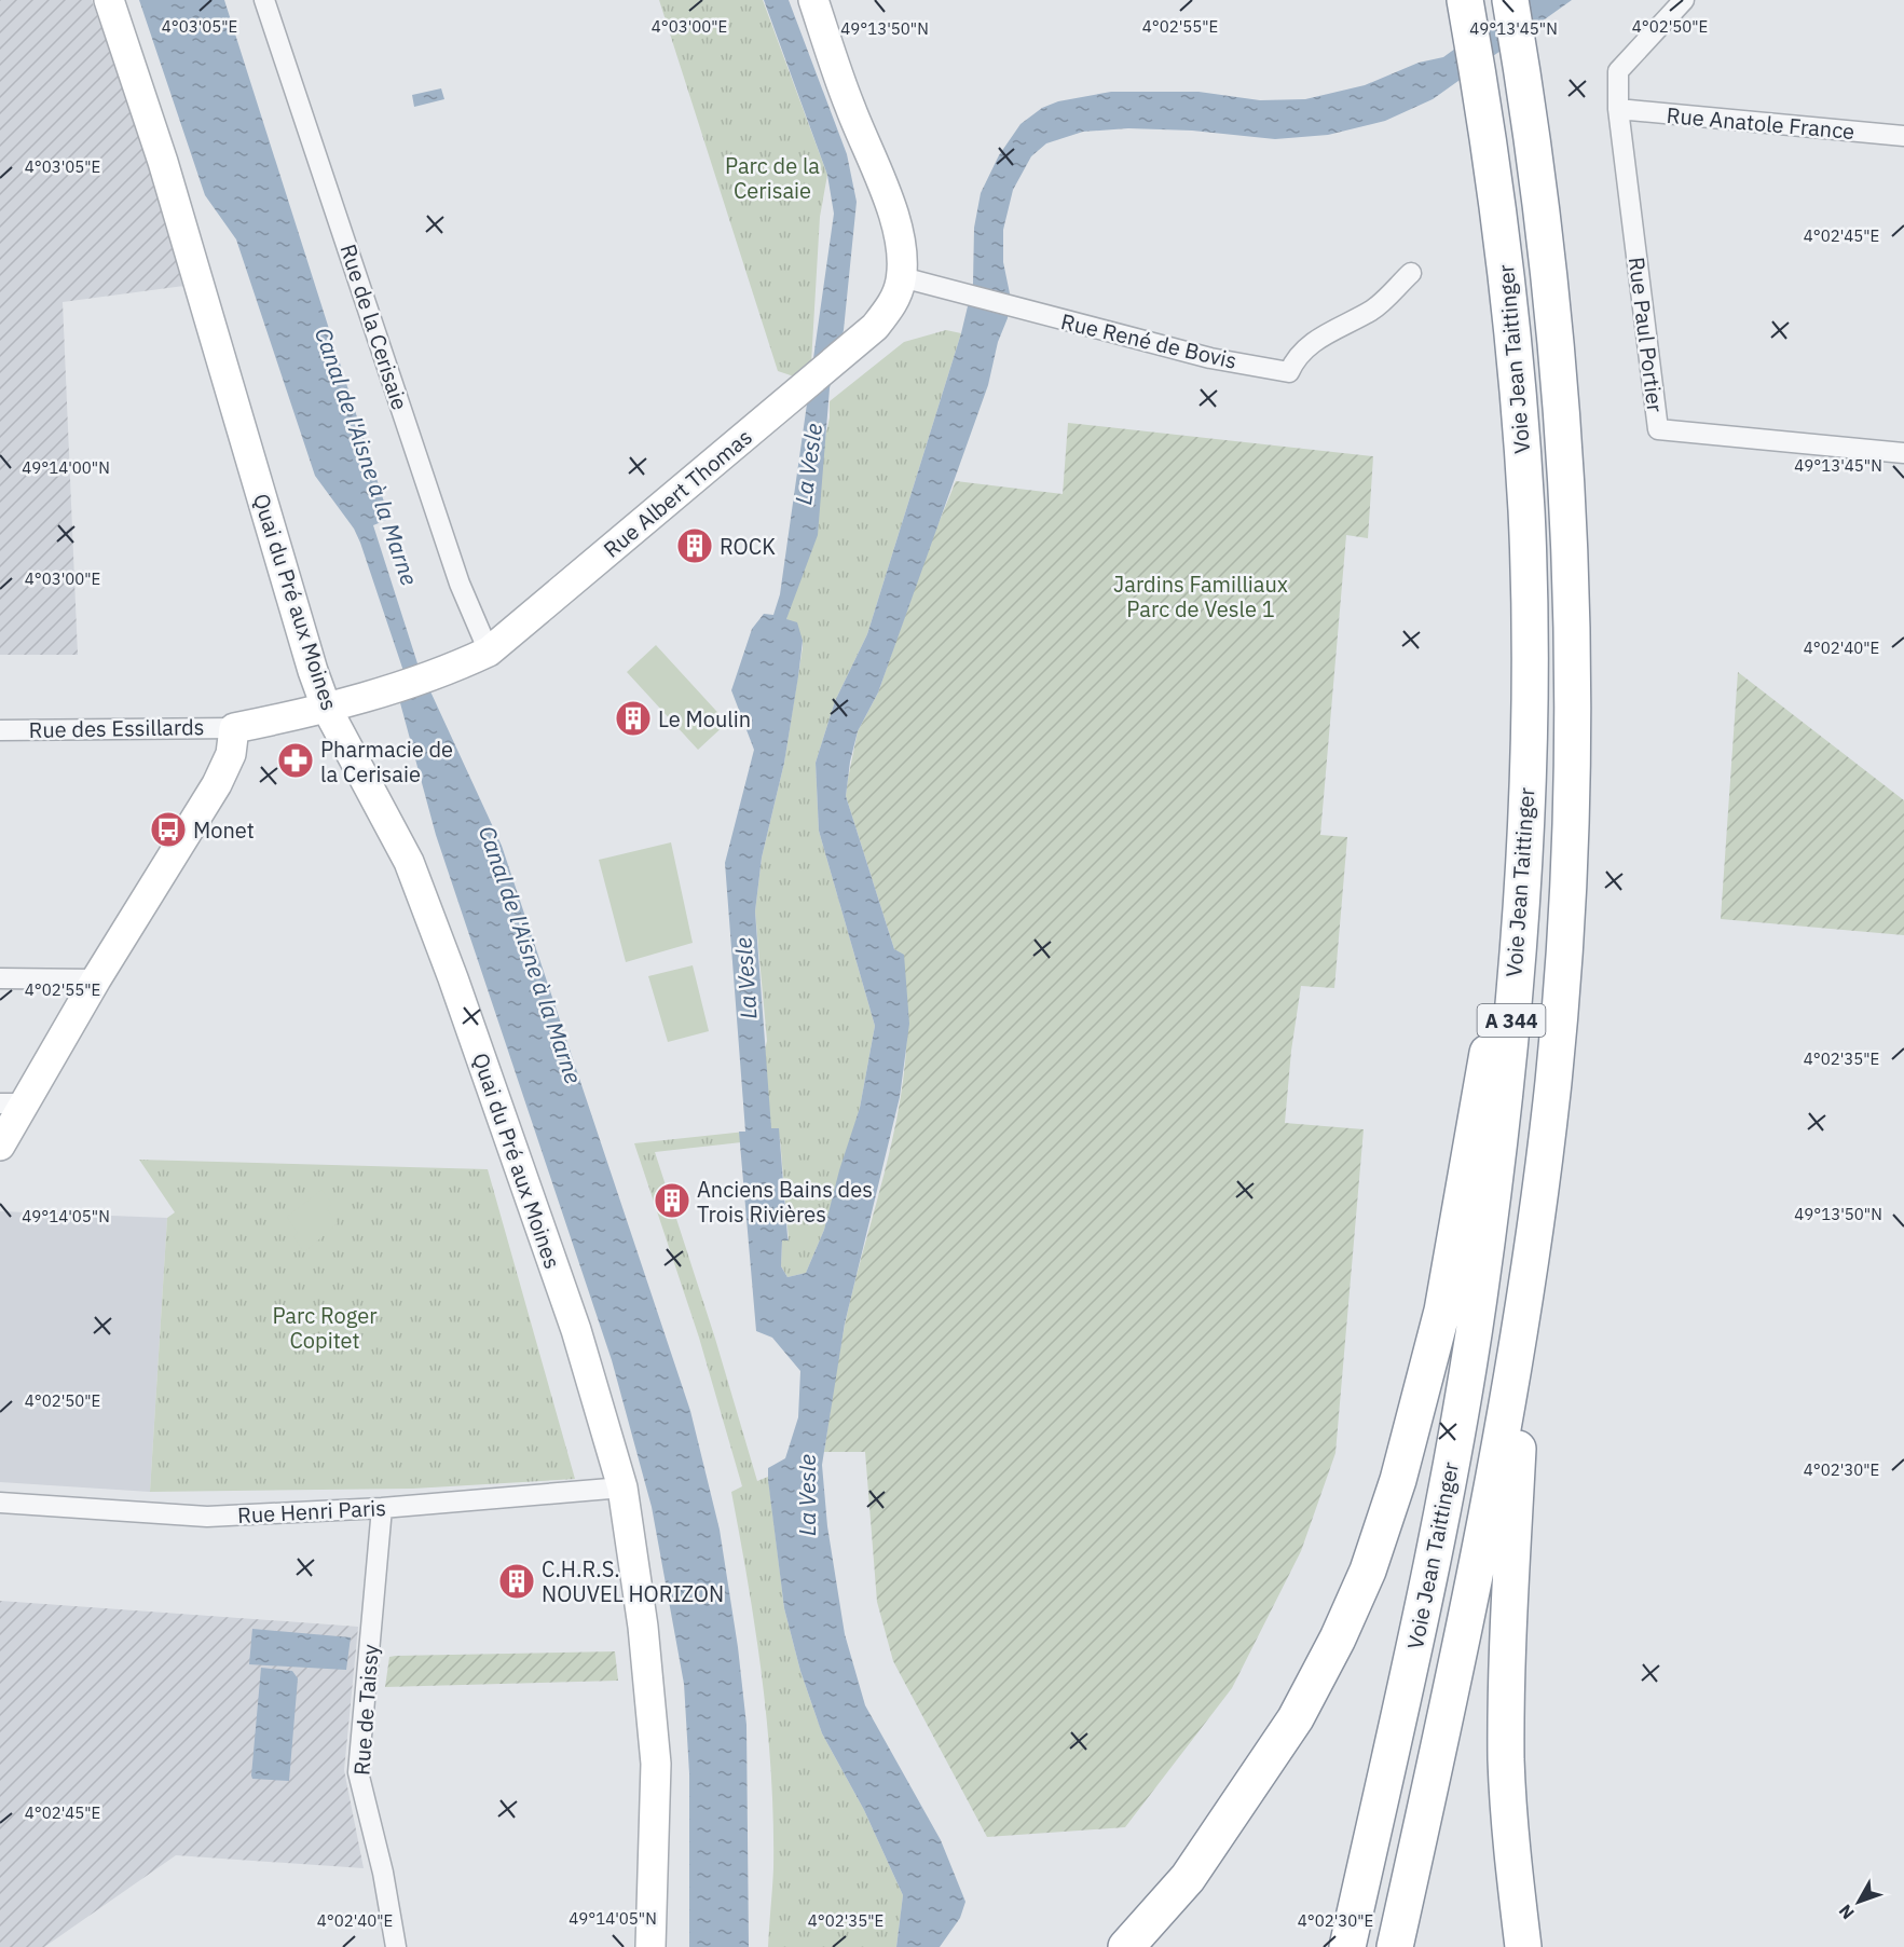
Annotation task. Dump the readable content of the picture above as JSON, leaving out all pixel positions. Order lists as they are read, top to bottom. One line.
{"streets":{"highway":["Voie Jean Taittinger","A 344"],"street":["Rue Anatole France","Rue de la Cerisaie","Rue Paul Portier","Rue René de Bovis","Rue Albert Thomas","Quai du Pré aux Moines","Rue des Essillards","Rue Henri Paris","Rue de Taissy"]},"crossings":[["Rue Anatole France","Rue Paul Portier"],["Rue de la Cerisaie","Rue Albert Thomas"],["Rue René de Bovis","Rue Albert Thomas"],["Rue Albert Thomas","Quai du Pré aux Moines"],["Quai du Pré aux Moines","Rue Henri Paris"],["Rue Henri Paris","Rue de Taissy"]],"water":["Canal de l'Aisne à la Marne","La Vesle"],"parks":["Parc de la Cerisaie","Jardins Familliaux Parc de Vesle 1","Parc Roger Copitet"],"places":{"building":["ROCK","Le Moulin","Anciens Bains des Trois Rivières","C.H.R.S. NOUVEL HORIZON"],"pharmacy":["Pharmacie de la Cerisaie"],"bus stop":["Monet"]},"north":"bottom left","coordinates":["4°02'50\"E","4°03'05\"E","4°03'00\"E","4°02'55\"E","49°13'50\"N","49°13'45\"N","4°02'45\"E","49°14'00\"N","4°02'40\"E","4°02'35\"E","49°14'05\"N","4°02'30\"E"]}
